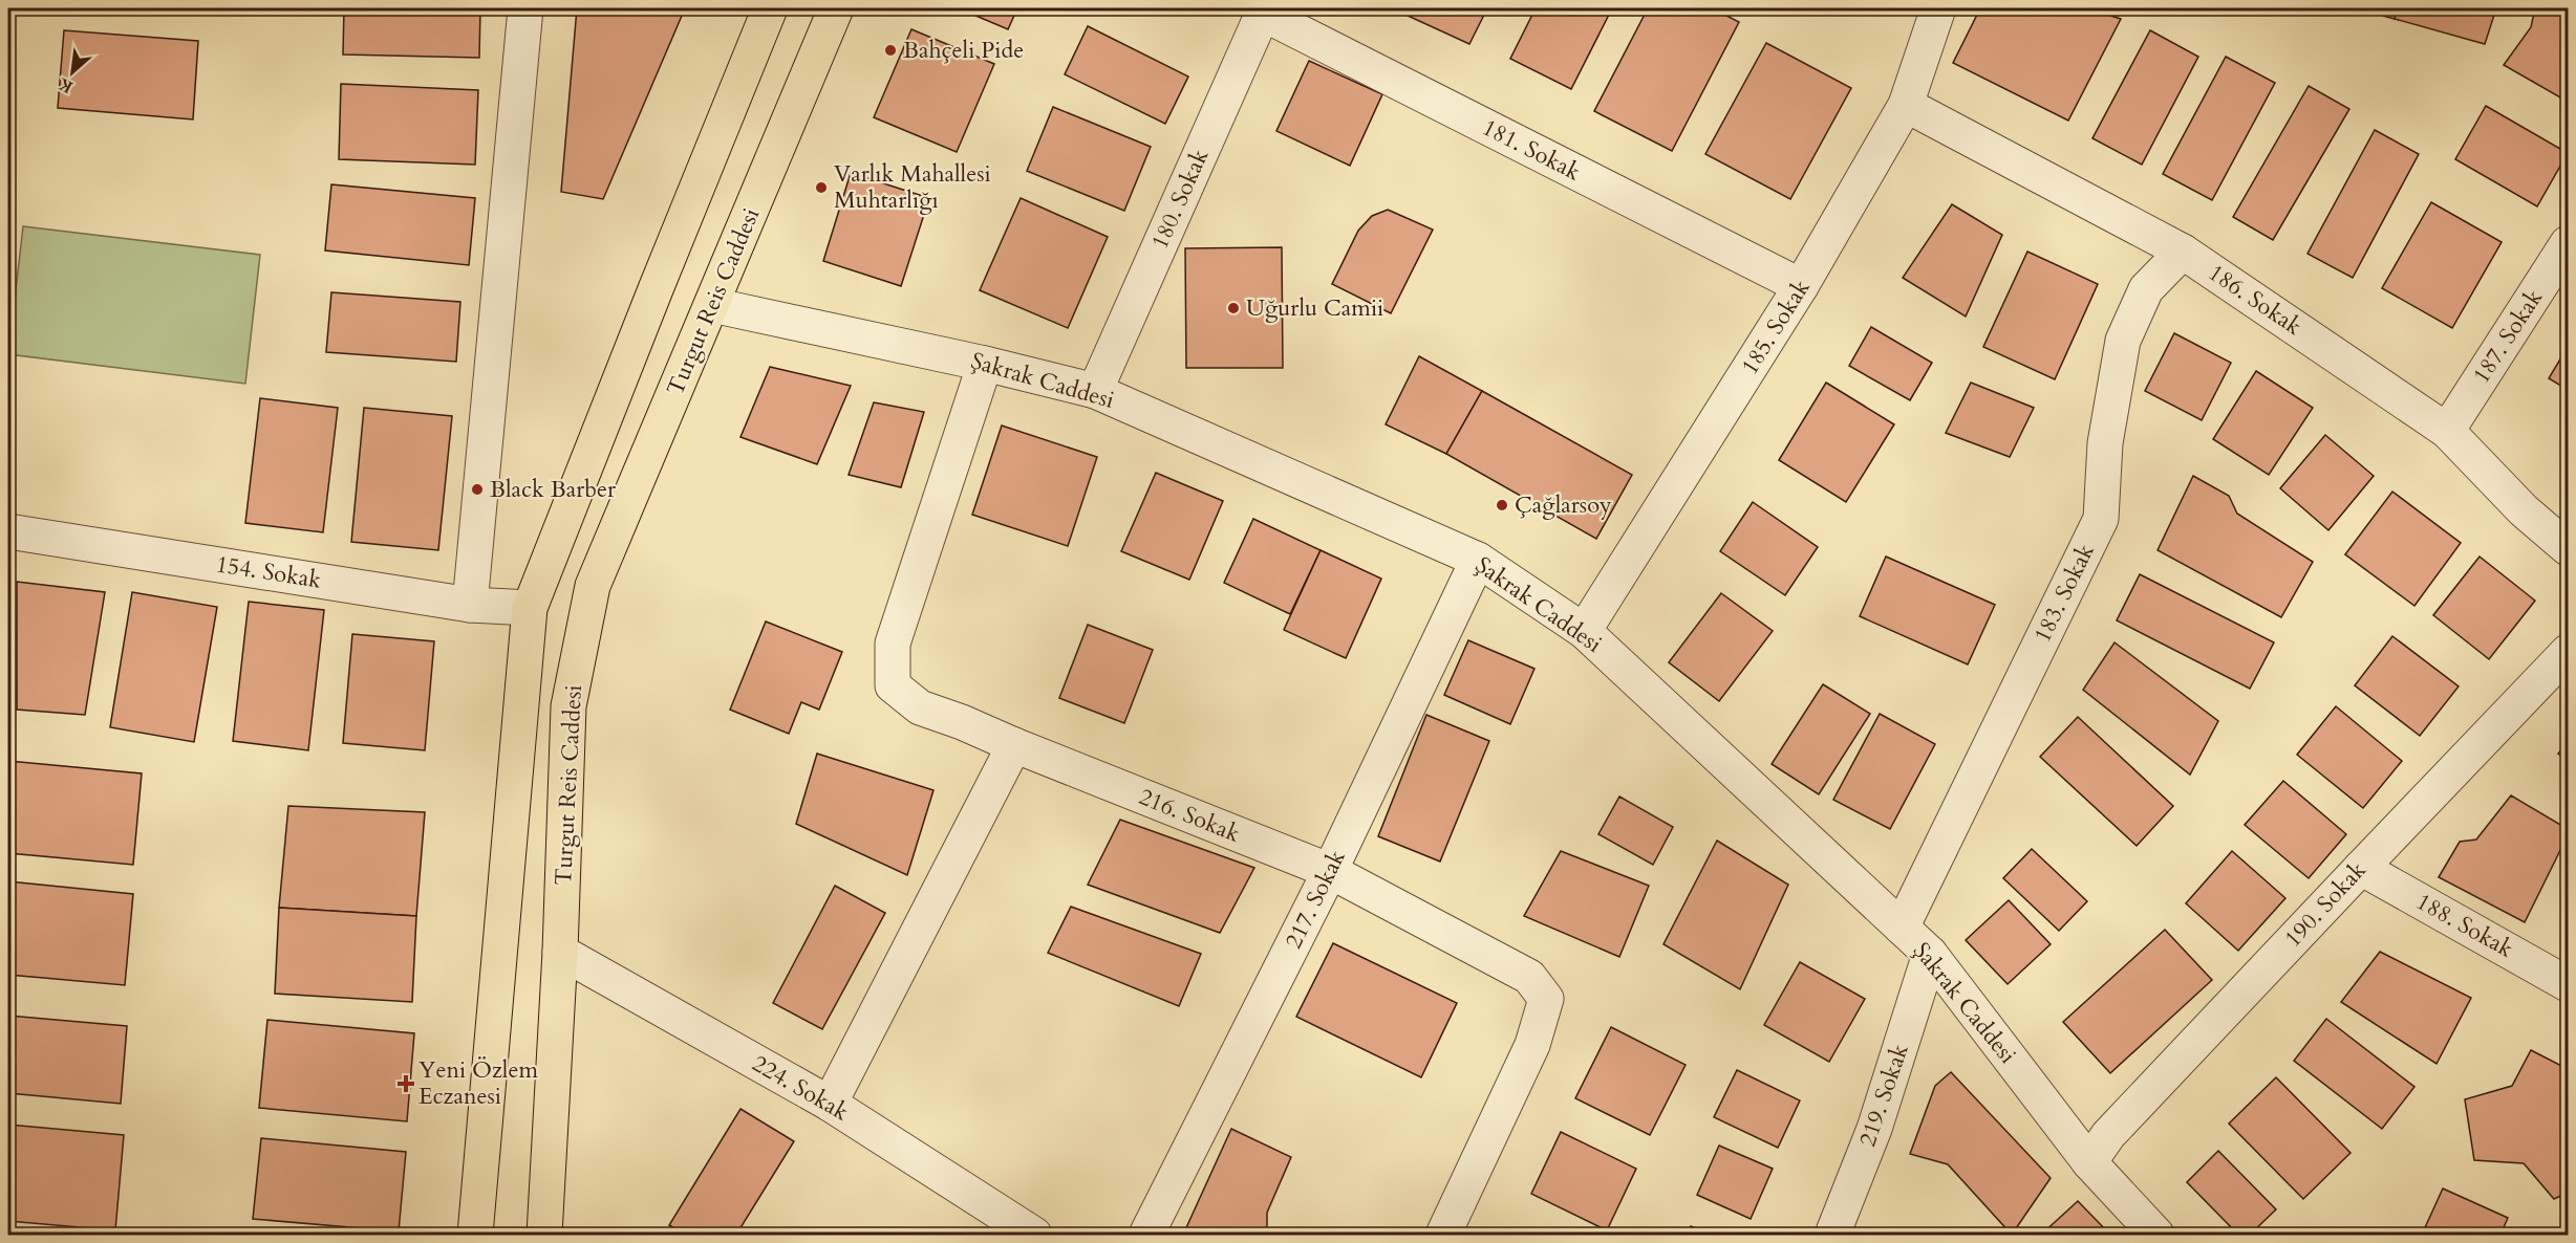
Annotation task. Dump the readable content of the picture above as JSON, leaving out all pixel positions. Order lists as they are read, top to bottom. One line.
{"streets":{"main road":["Turgut Reis Caddesi"],"street":["181. Sokak","180. Sokak","186. Sokak","185. Sokak","187. Sokak","Şakrak Caddesi","154. Sokak","183. Sokak","216. Sokak","217. Sokak","190. Sokak","188. Sokak","224. Sokak","219. Sokak"]},"crossings":[["181. Sokak","180. Sokak"],["181. Sokak","185. Sokak"],["180. Sokak","Şakrak Caddesi"],["186. Sokak","185. Sokak"],["186. Sokak","187. Sokak"],["186. Sokak","183. Sokak"],["Turgut Reis Caddesi","Şakrak Caddesi"],["Turgut Reis Caddesi","224. Sokak"],["185. Sokak","Şakrak Caddesi"],["Şakrak Caddesi","183. Sokak"],["Şakrak Caddesi","216. Sokak"],["Şakrak Caddesi","217. Sokak"],["Şakrak Caddesi","190. Sokak"],["Şakrak Caddesi","219. Sokak"],["216. Sokak","217. Sokak"],["190. Sokak","188. Sokak"]],"places":{"other":["Bahçeli Pide","Varlık Mahallesi Muhtarlığı","Uğurlu Camii","Black Barber","Çağlarsoy"],"health":["Yeni Özlem Eczanesi"]},"north":"bottom left"}
